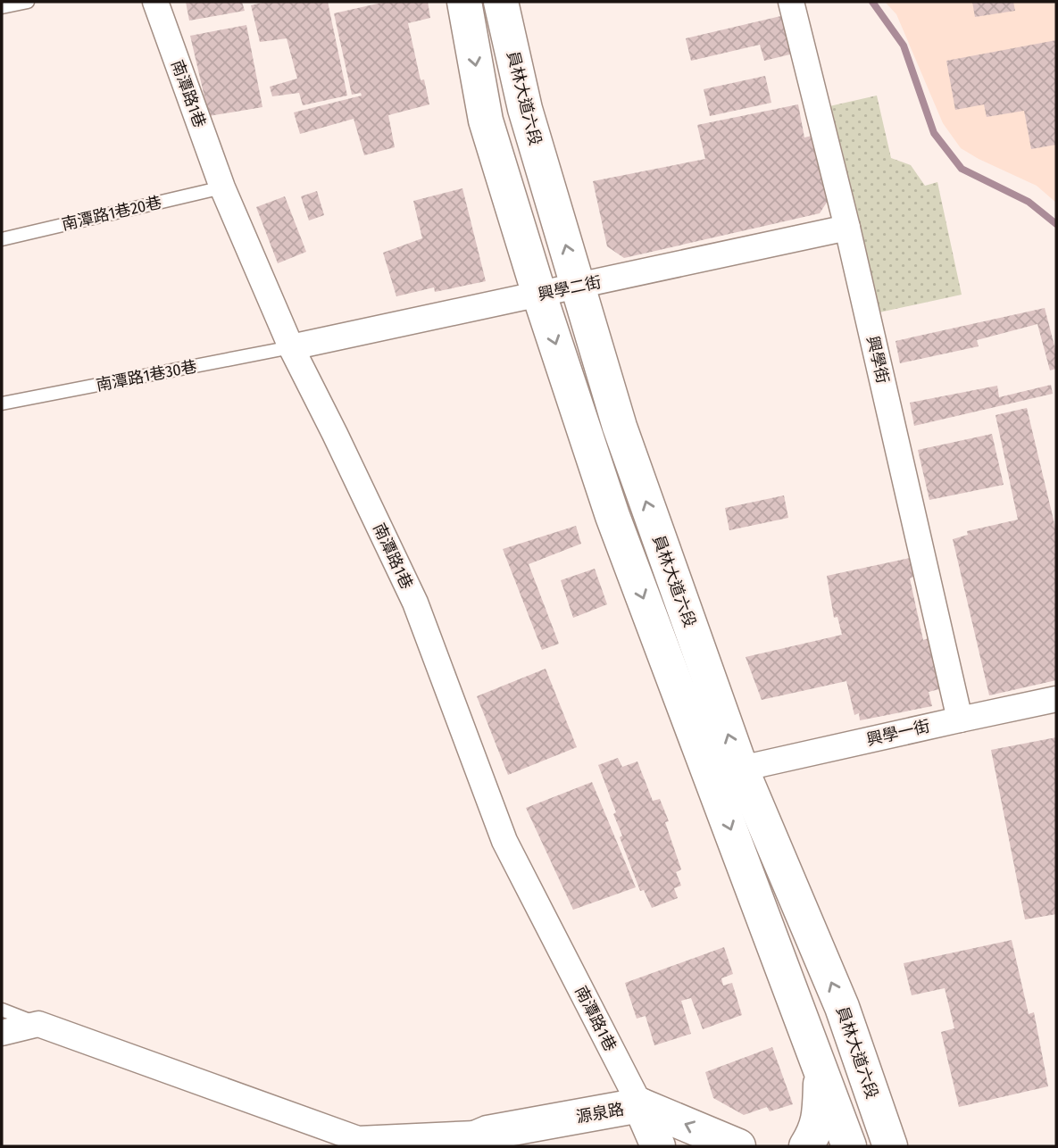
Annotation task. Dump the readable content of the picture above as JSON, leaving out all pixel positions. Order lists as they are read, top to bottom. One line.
{"streets":{"main road":["員林大道六段","源泉路"],"street":["南潭路1巷","興學二街","興學街","興學一街"],"lane":["南潭路1巷20巷","南潭路1巷30巷"]},"crossings":[["南潭路1巷","南潭路1巷20巷"],["南潭路1巷","興學二街"],["南潭路1巷","南潭路1巷30巷"],["南潭路1巷","源泉路"],["員林大道六段","興學二街"],["員林大道六段","興學一街"],["興學二街","興學街"],["興學二街","南潭路1巷30巷"],["興學街","興學一街"]],"one_way":["源泉路"]}
